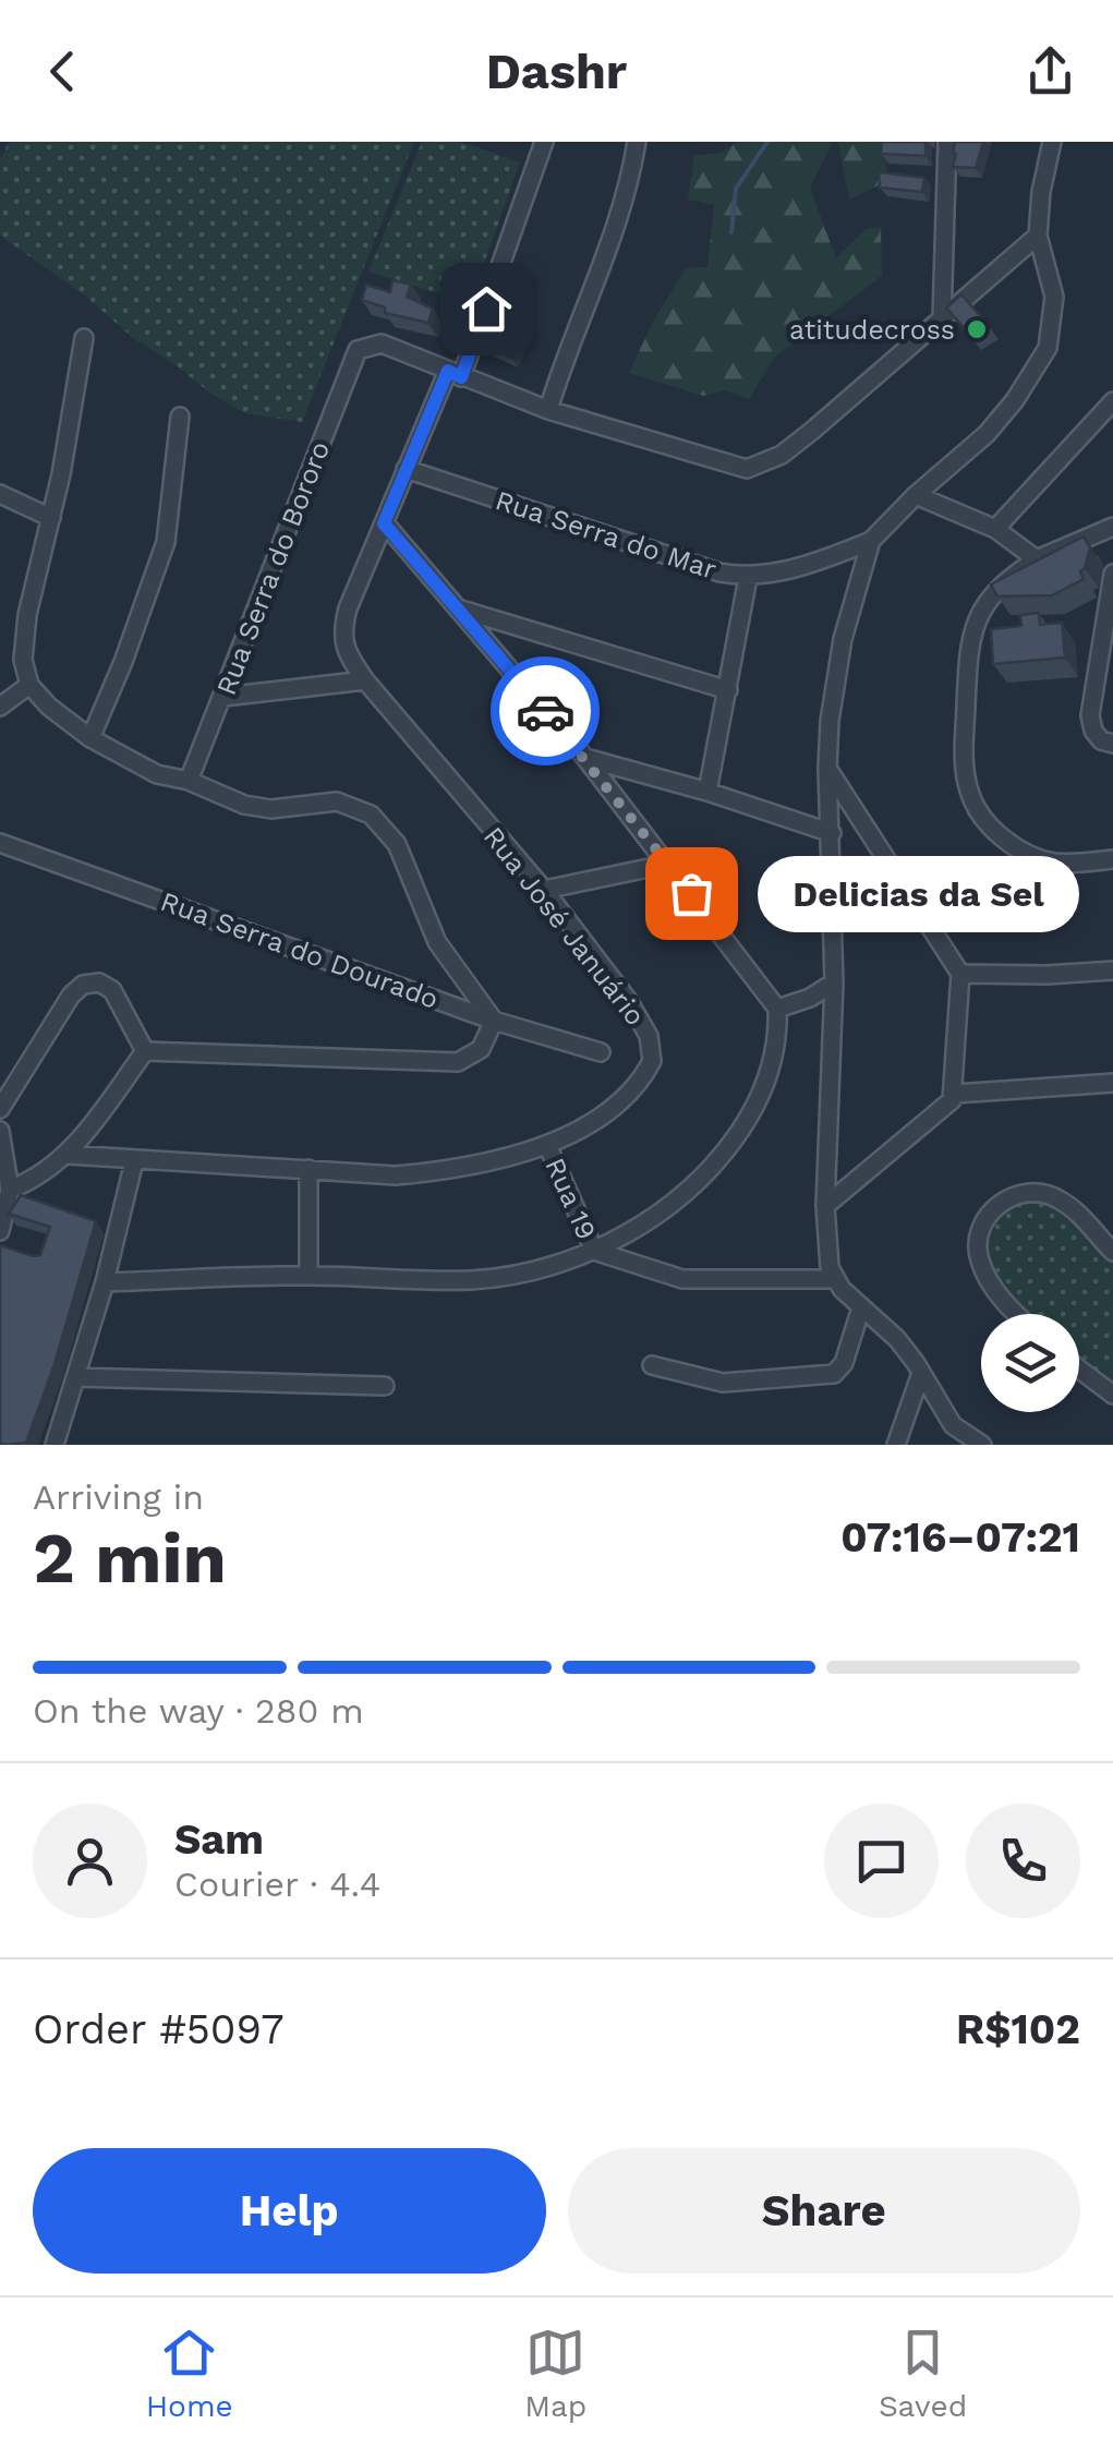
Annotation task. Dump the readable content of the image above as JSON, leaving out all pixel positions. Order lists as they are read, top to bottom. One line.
{"streets":{"street":["Rua Serra do Mar","Rua Serra do Bororo","Rua José Januário","Rua Serra do Dourado","Rua 19"]},"crossings":[["Rua Serra do Mar","Rua José Januário"],["Rua Serra do Bororo","Rua José Januário"],["Rua José Januário","Rua 19"]],"places":["atitudecross","Delicias da Sel"],"page":{"header":"Dashr","bubble":"Delicias da Sel","heading":["2 min","Arriving in","07:16–07:21"],"panel":["Sam","Courier · 4.4","Order #5097","R$102"],"bar":"On the way · 280 m","buttons":["Help","Share"],"tabs":["Home","Map","Saved"]}}
